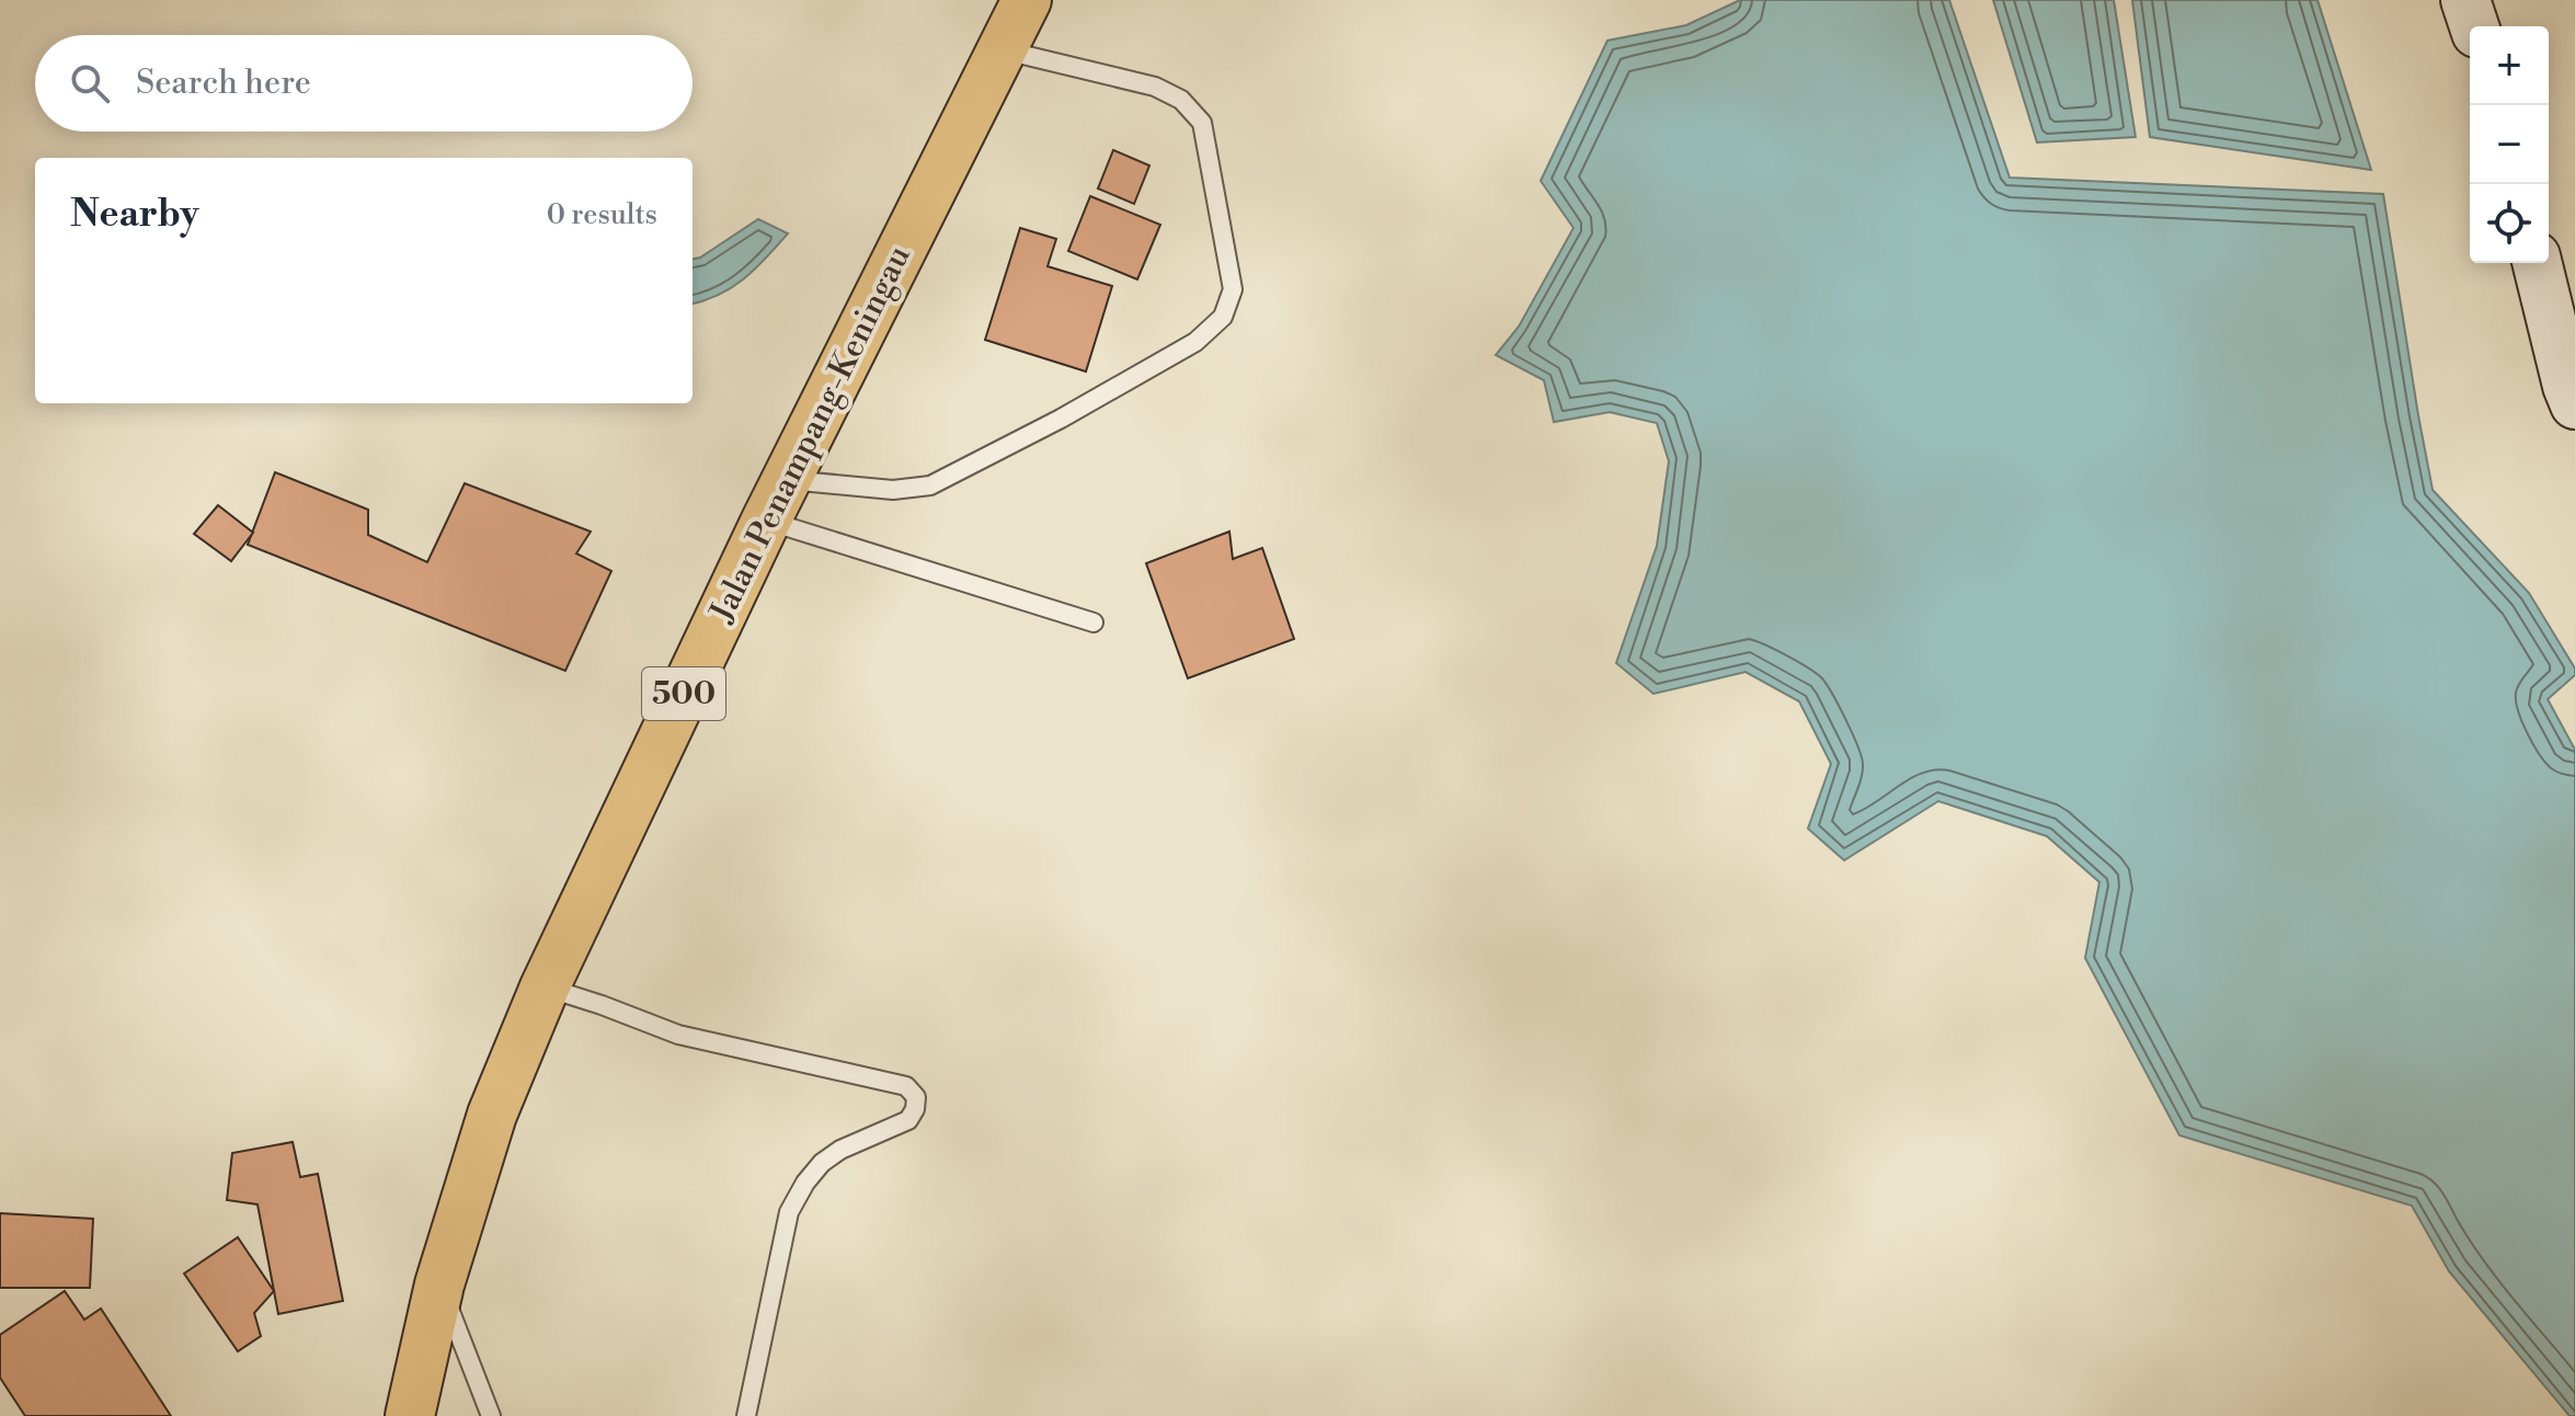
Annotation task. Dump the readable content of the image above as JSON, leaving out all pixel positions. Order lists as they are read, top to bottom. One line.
{"streets":{"main road":["Jalan Penampang-Keningau","500"]},"page":{"map_buttons":["+","−"],"search":"Search here","heading":["Nearby","0 results"]}}
